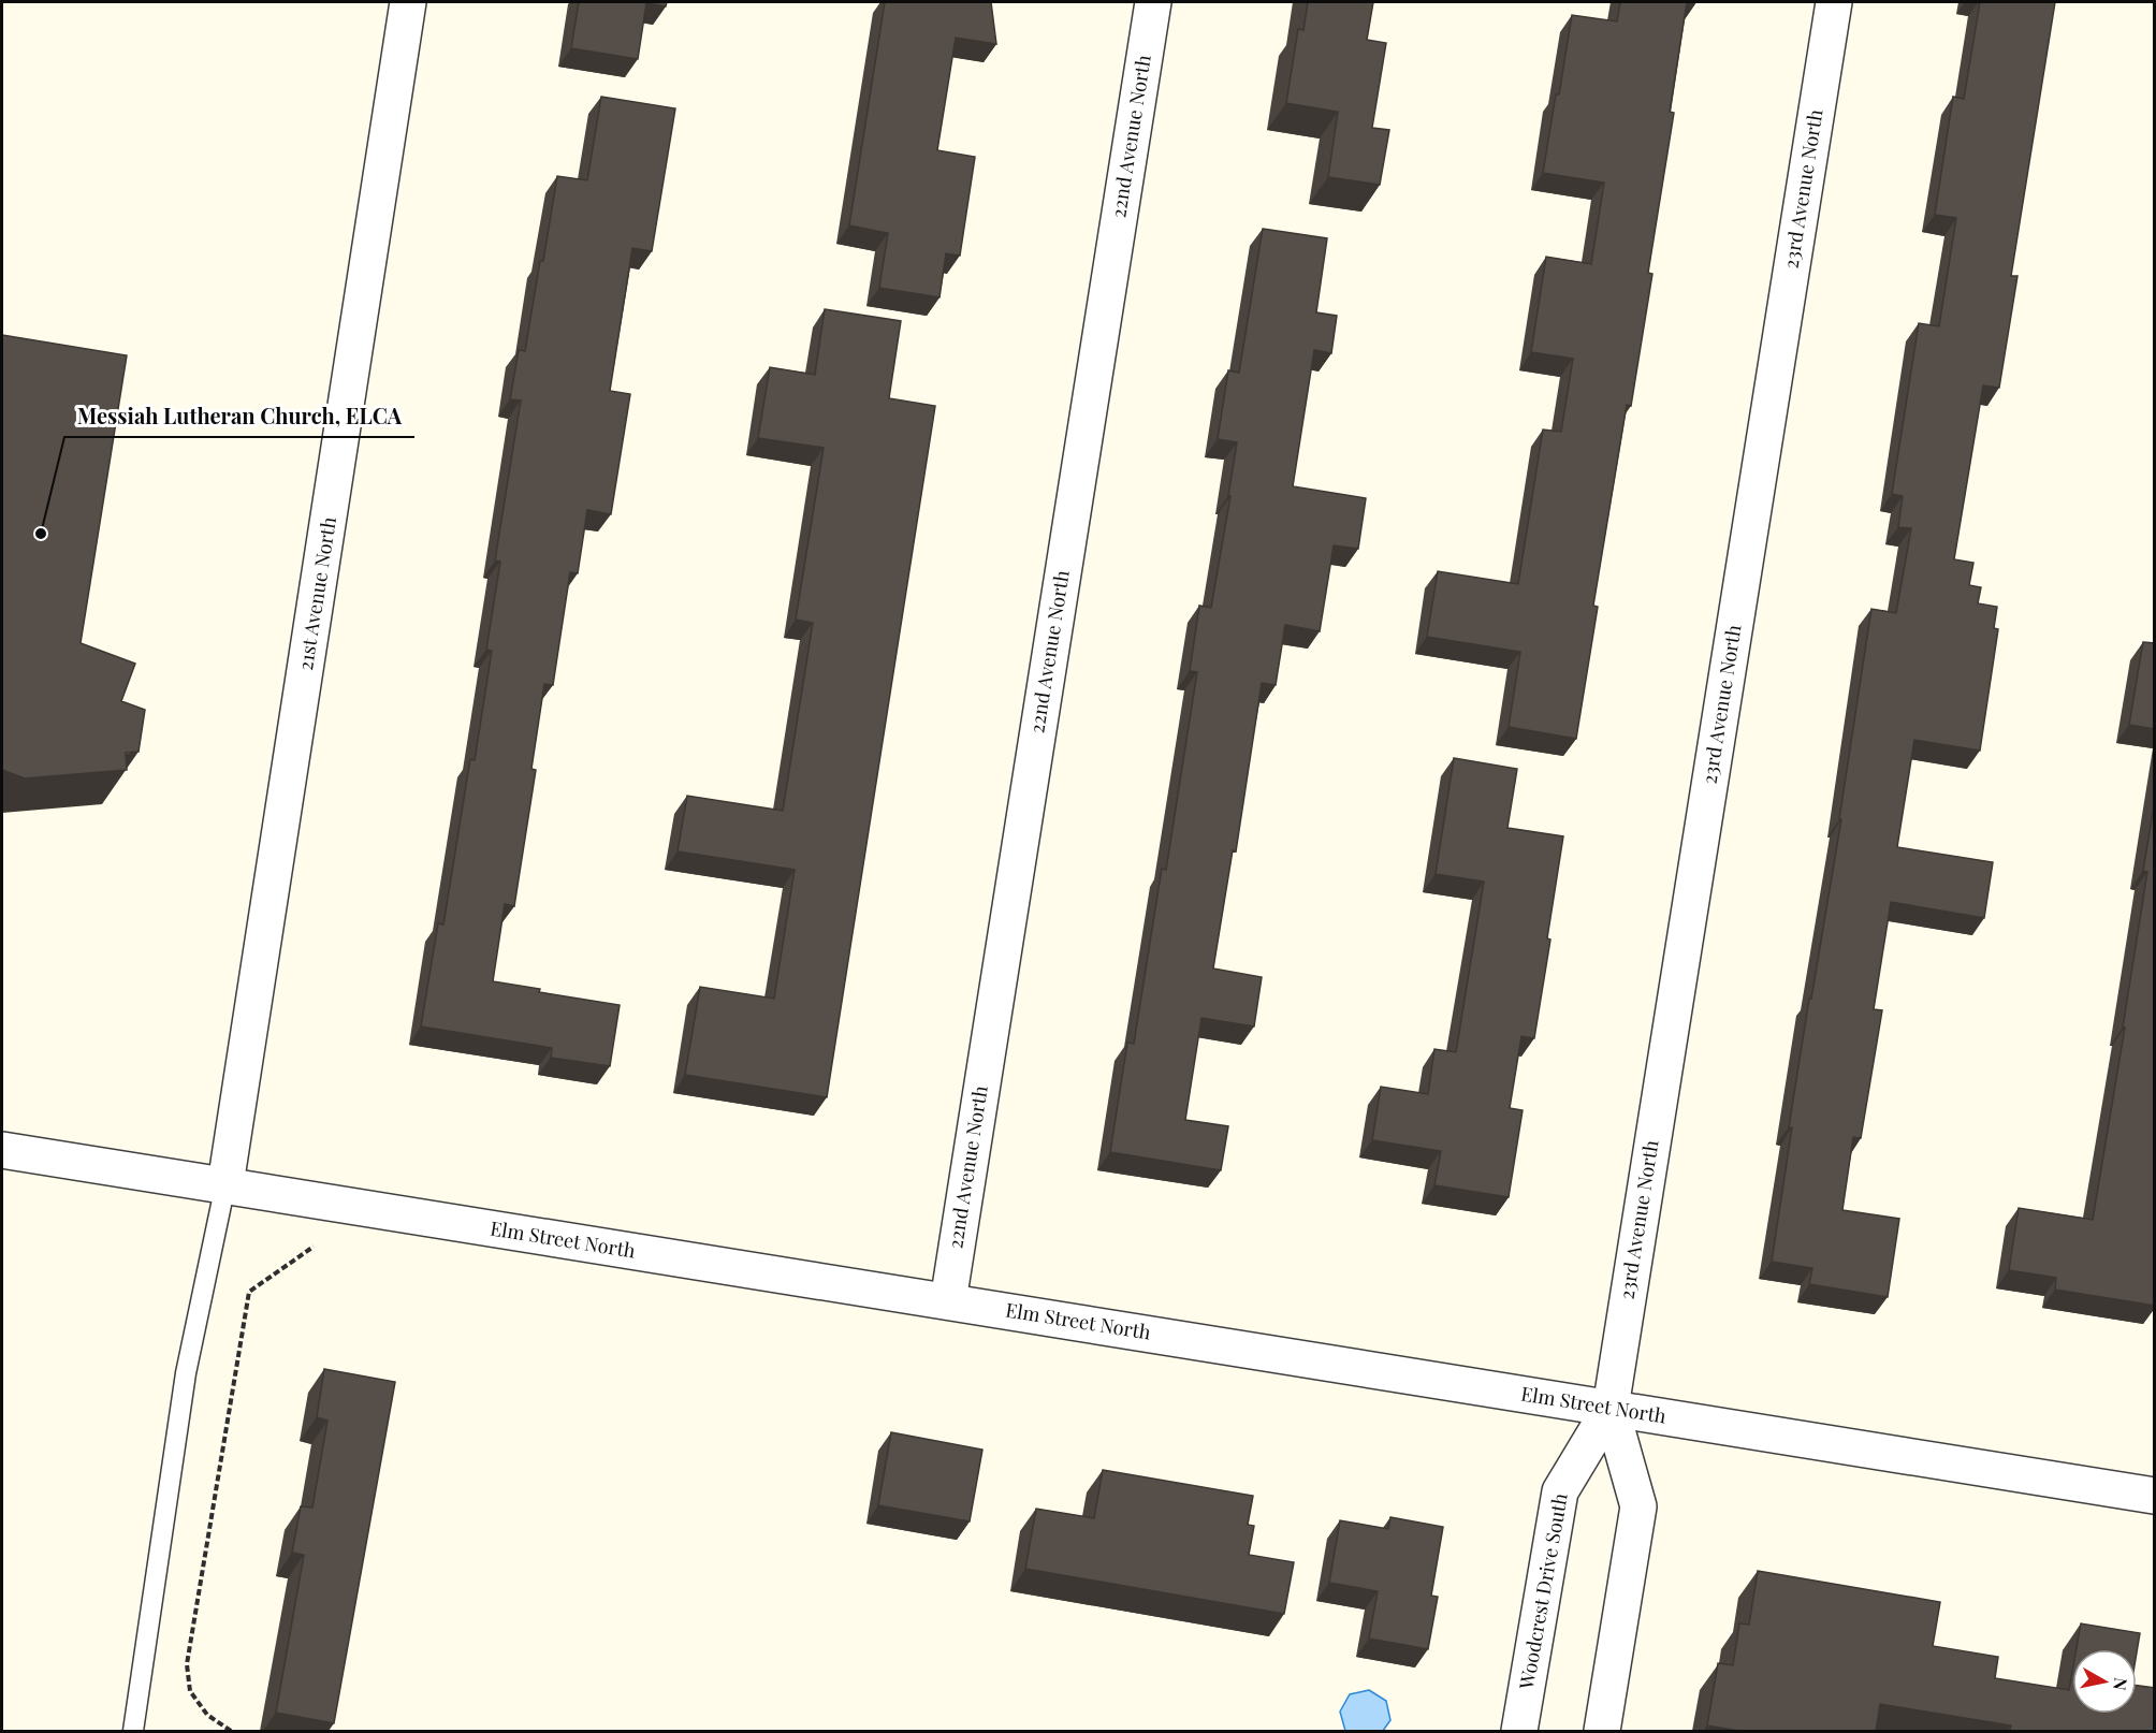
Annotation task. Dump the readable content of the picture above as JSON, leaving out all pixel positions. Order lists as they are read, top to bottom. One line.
{"streets":{"street":["22nd Avenue North","23rd Avenue North","21st Avenue North","Elm Street North","Woodcrest Drive South"]},"crossings":[["22nd Avenue North","Elm Street North"],["23rd Avenue North","Elm Street North"],["23rd Avenue North","Woodcrest Drive South"],["21st Avenue North","Elm Street North"],["Elm Street North","Woodcrest Drive South"]],"places":["Messiah Lutheran Church, ELCA"],"north":"right"}
